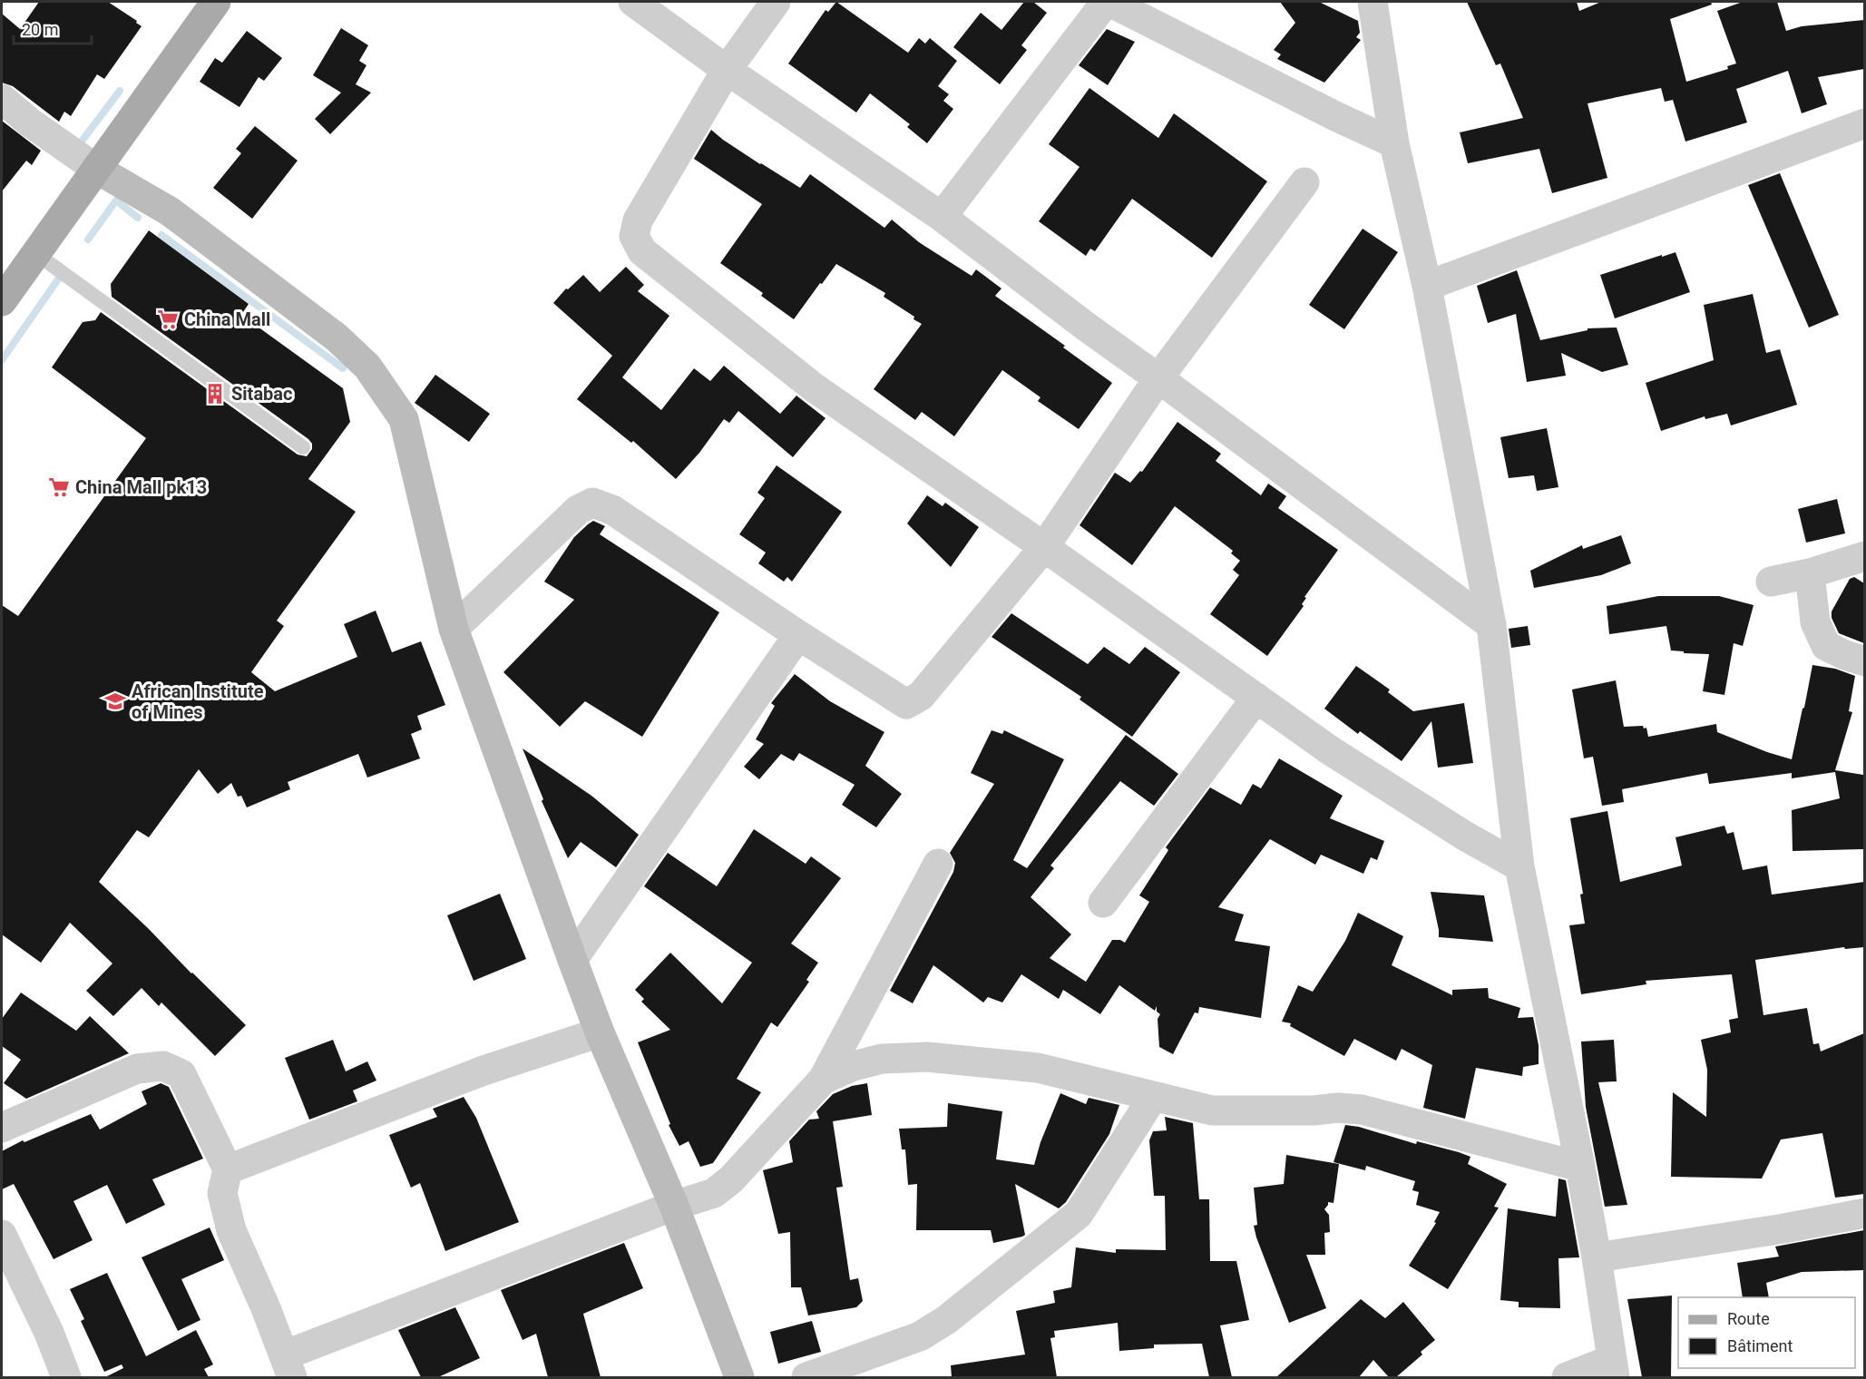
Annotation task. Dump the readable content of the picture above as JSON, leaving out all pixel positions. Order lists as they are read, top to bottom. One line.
{"places":{"supermarket":["China Mall","China Mall pk13"],"building":["Sitabac"],"school or university":["African Institute of Mines"]},"legend":["Route","Bâtiment"],"scale_bar":"20 m"}
